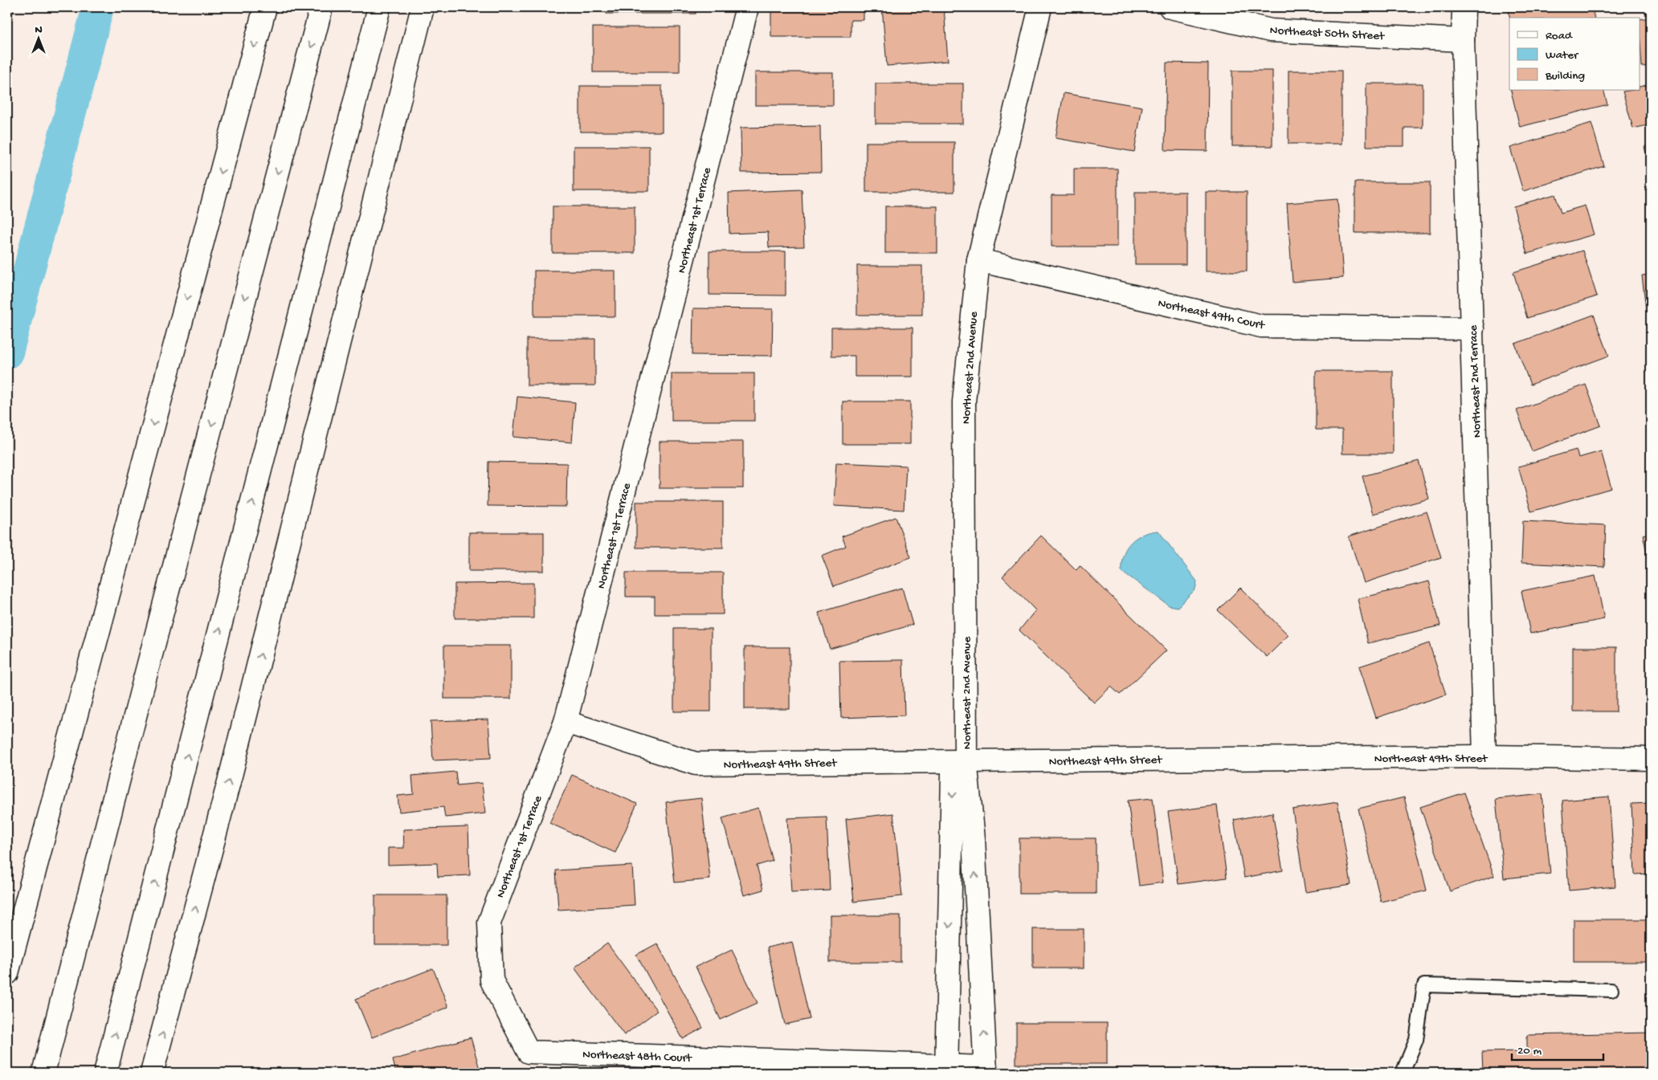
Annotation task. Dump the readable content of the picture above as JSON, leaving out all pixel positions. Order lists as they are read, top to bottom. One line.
{"streets":{"main road":["Northeast 50th Street","Northeast 1st Terrace","Northeast 49th Court","Northeast 2nd Avenue","Northeast 2nd Terrace","Northeast 49th Street","Northeast 48th Court"]},"crossings":[["Northeast 50th Street","Northeast 2nd Terrace"],["Northeast 1st Terrace","Northeast 49th Street"],["Northeast 1st Terrace","Northeast 48th Court"],["Northeast 49th Court","Northeast 2nd Avenue"],["Northeast 49th Court","Northeast 2nd Terrace"],["Northeast 2nd Avenue","Northeast 49th Street"],["Northeast 2nd Avenue","Northeast 48th Court"],["Northeast 2nd Terrace","Northeast 49th Street"]],"legend":["Road","Water","Building"],"scale_bar":"20 m","north":"top"}
